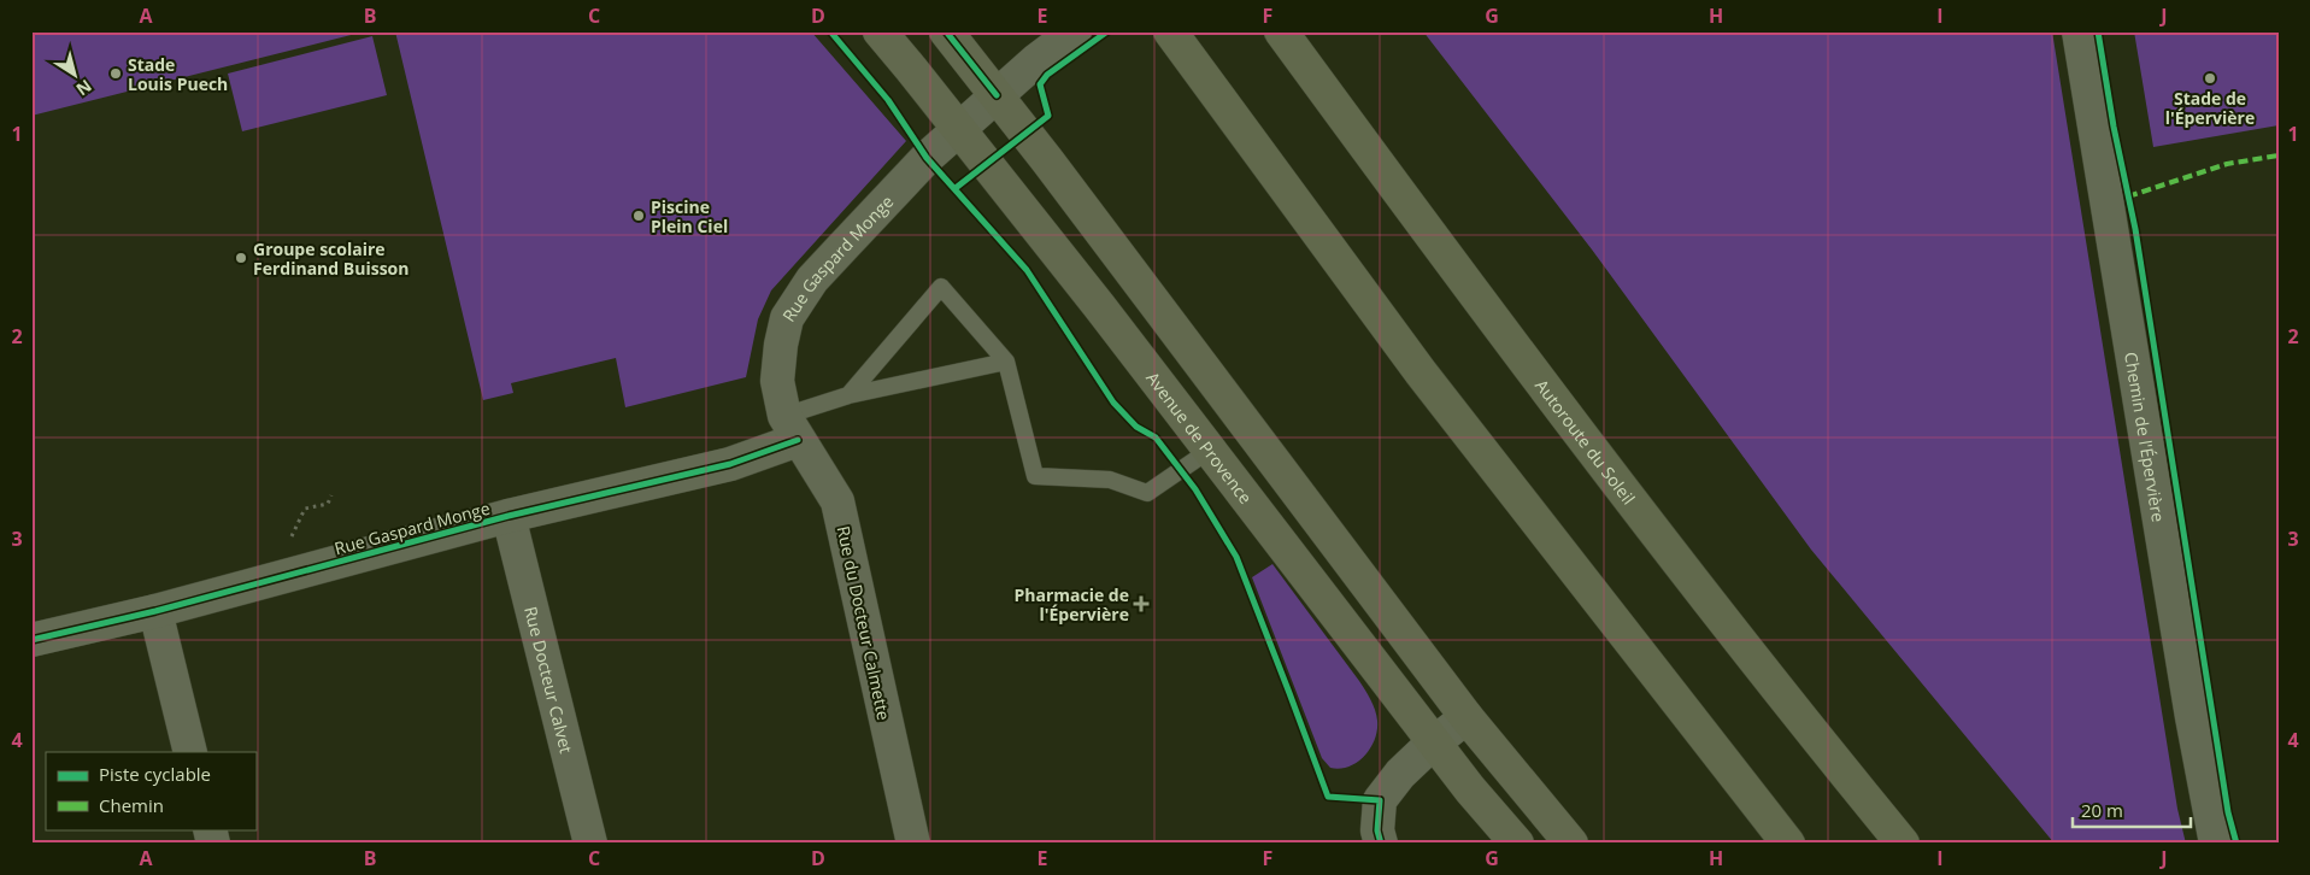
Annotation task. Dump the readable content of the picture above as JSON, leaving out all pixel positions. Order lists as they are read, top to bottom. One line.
{"streets":{"highway":["Autoroute du Soleil"],"main road":["Avenue de Provence"],"street":["Rue Gaspard Monge","Chemin de l'Épervière","Rue du Docteur Calmette","Rue Docteur Calvet"]},"crossings":[["Rue Gaspard Monge","Avenue de Provence"],["Rue Gaspard Monge","Rue du Docteur Calmette"],["Rue Gaspard Monge","Rue Docteur Calvet"]],"places":{"other":["Stade Louis Puech","Stade de l'Épervière","Piscine Plein Ciel","Groupe scolaire Ferdinand Buisson"],"health":["Pharmacie de l'Épervière"]},"legend":["Piste cyclable","Chemin"],"scale_bar":"20 m","north":"bottom right","grid":{"columns":["A","B","C","D","E","F","G","H","I","J"],"rows":["1","2","3","4"]}}
